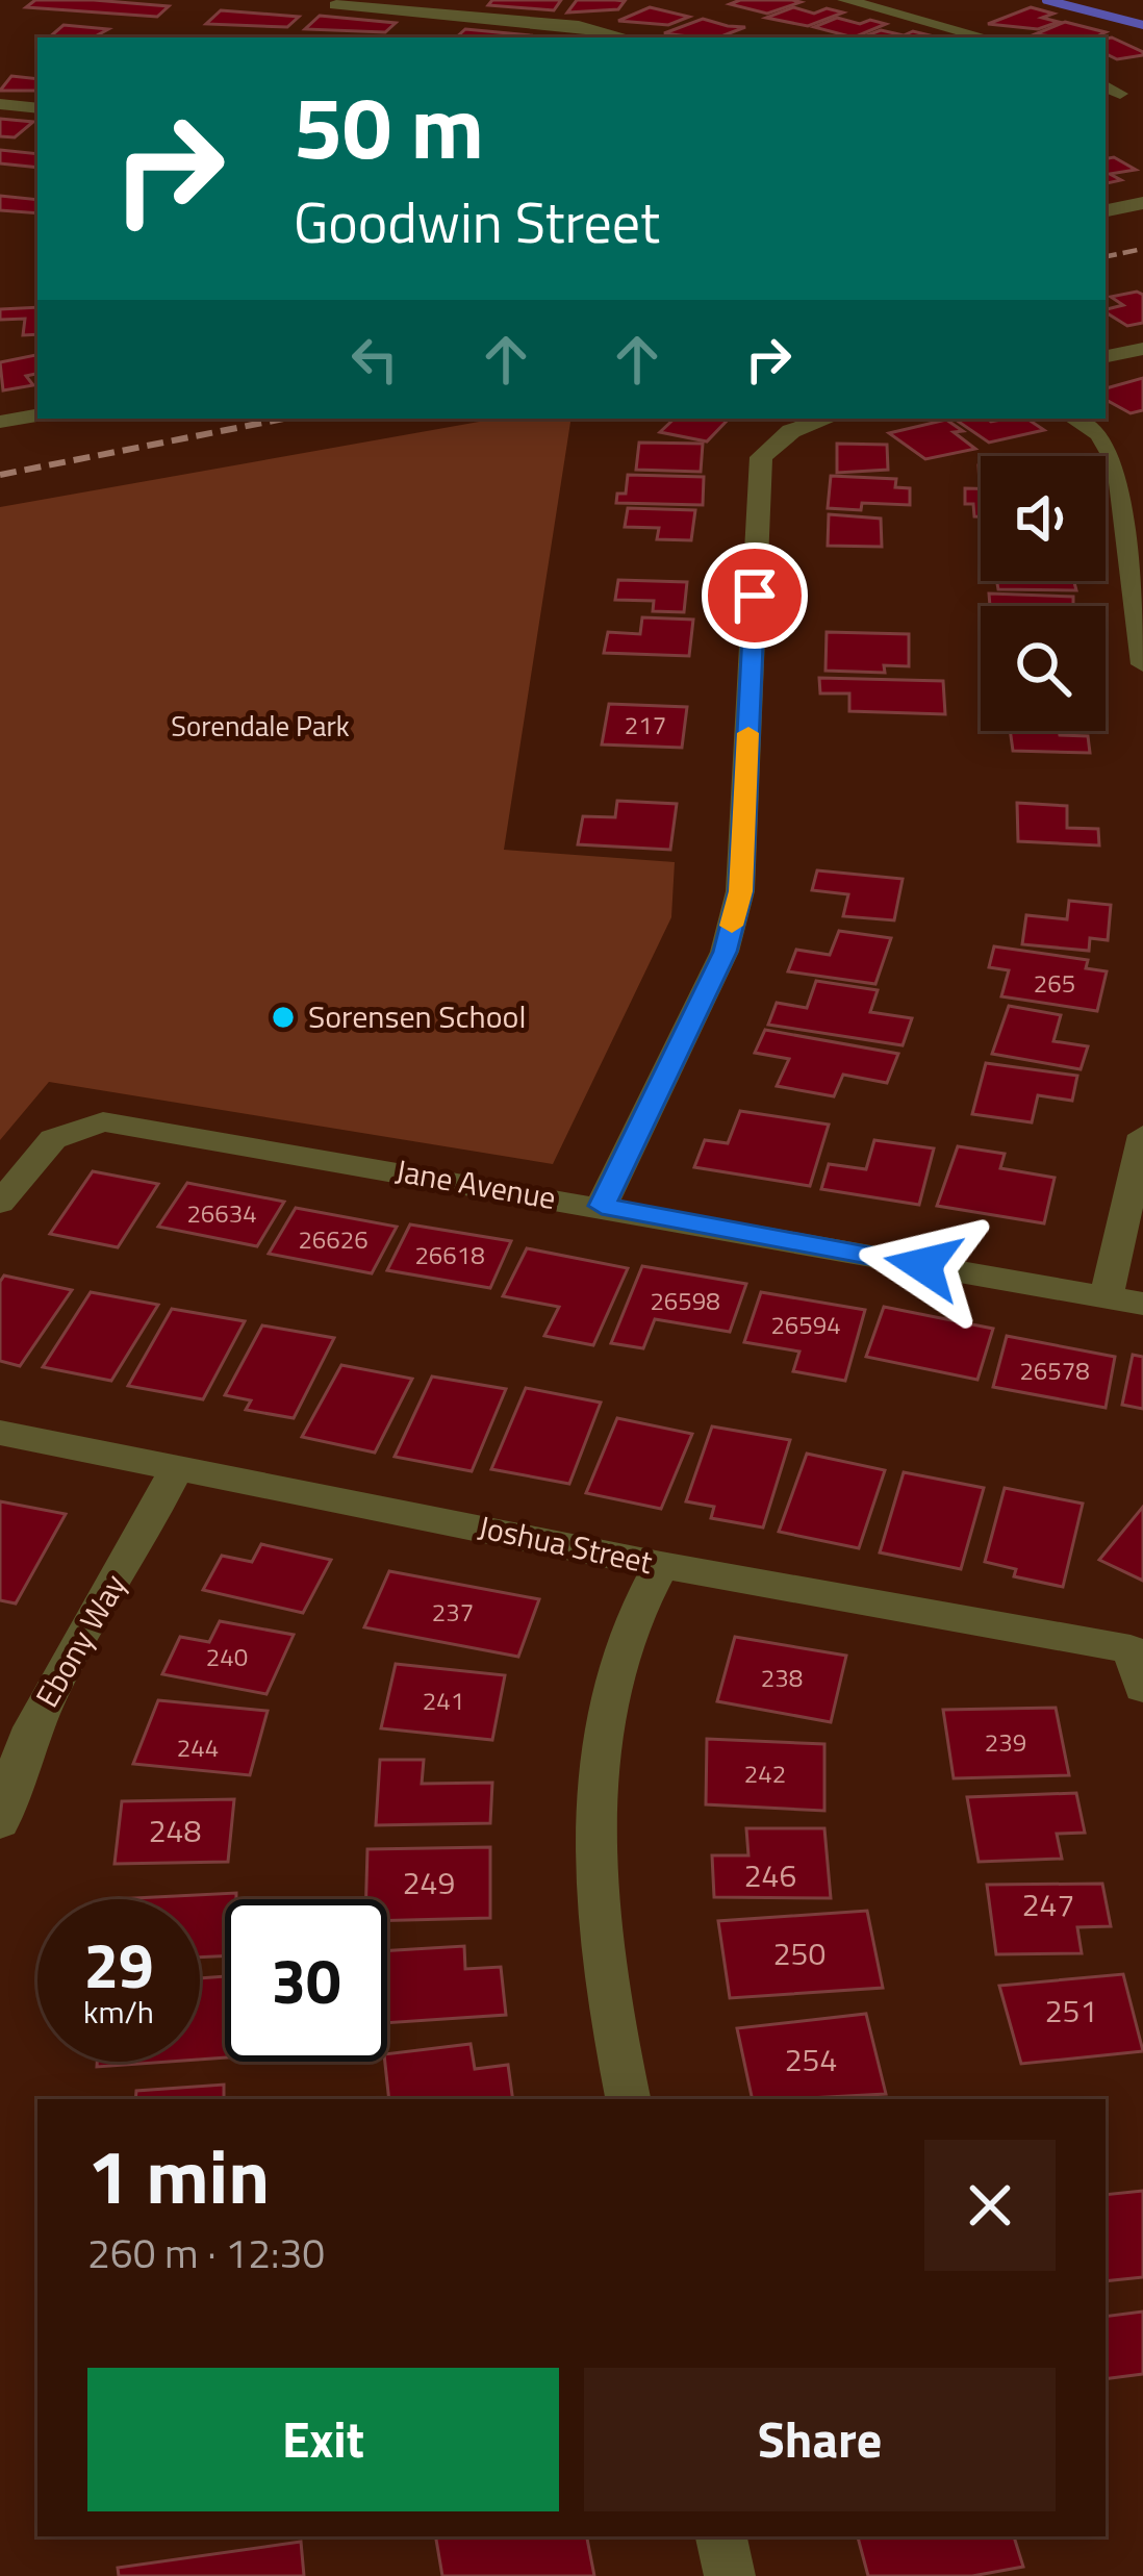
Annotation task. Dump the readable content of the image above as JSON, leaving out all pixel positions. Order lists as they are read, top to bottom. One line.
{"streets":{"street":["Jane Avenue","Joshua Street","Ebony Way"]},"crossings":[["Joshua Street","Ebony Way"]],"parks":["Sorendale Park"],"places":["Sorensen School"],"house_numbers":["217","265","26634","26626","26618","26598","26594","26578","237","240","238","241","239","244","242","248","246","249","247","250","251","254"],"page":{"turn":["50 m","Goodwin Street"],"speed":"29 km/h","limit":"30","heading":["1 min","260 m · 12:30"],"buttons":["Exit","Share"]}}
